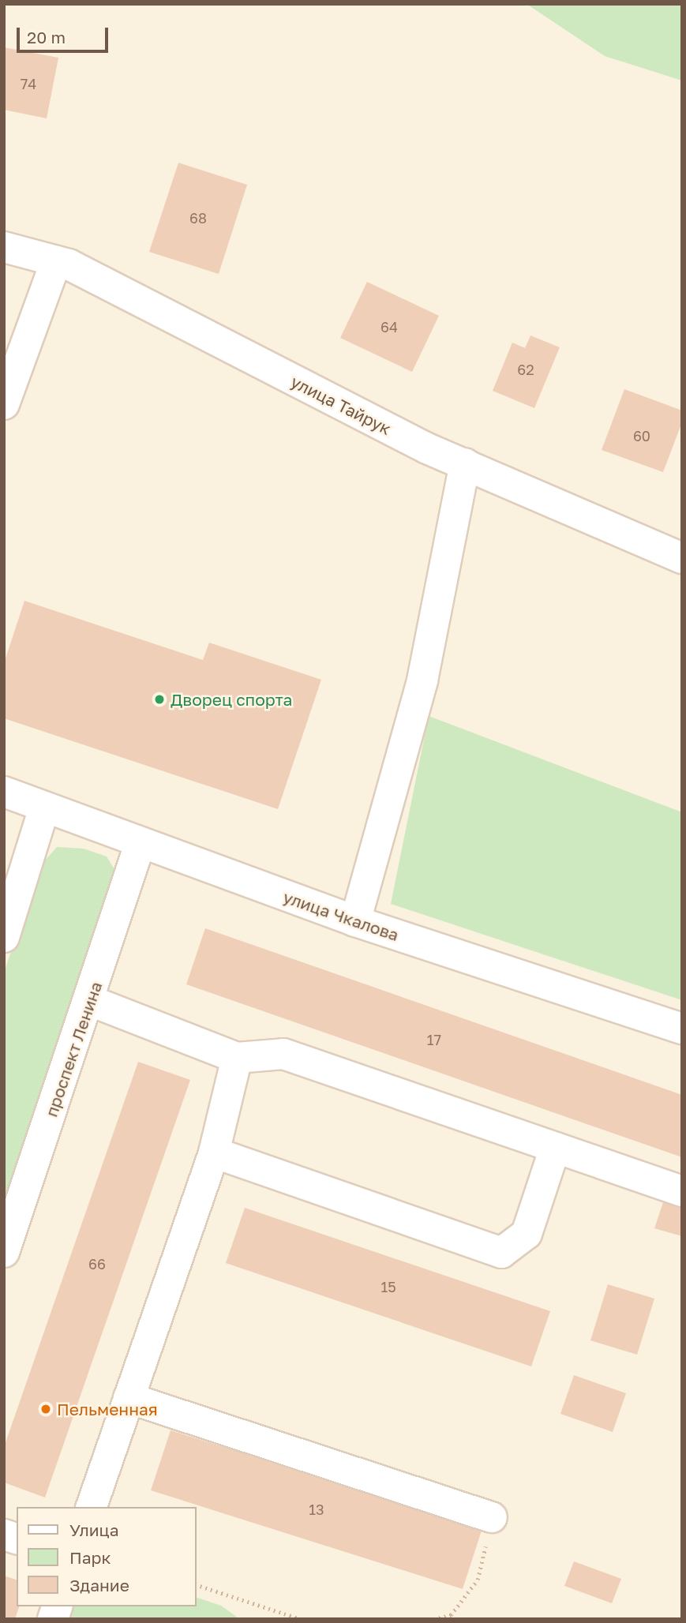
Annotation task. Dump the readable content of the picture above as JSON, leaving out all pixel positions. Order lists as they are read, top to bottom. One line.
{"streets":{"street":["улица Тайрук","улица Чкалова","проспект Ленина"]},"crossings":[["улица Чкалова","проспект Ленина"]],"places":["Дворец спорта","Пельменная"],"house_numbers":["74","68","64","62","60","17","66","15","13"],"legend":["Улица","Парк","Здание"],"scale_bar":"20 m"}
